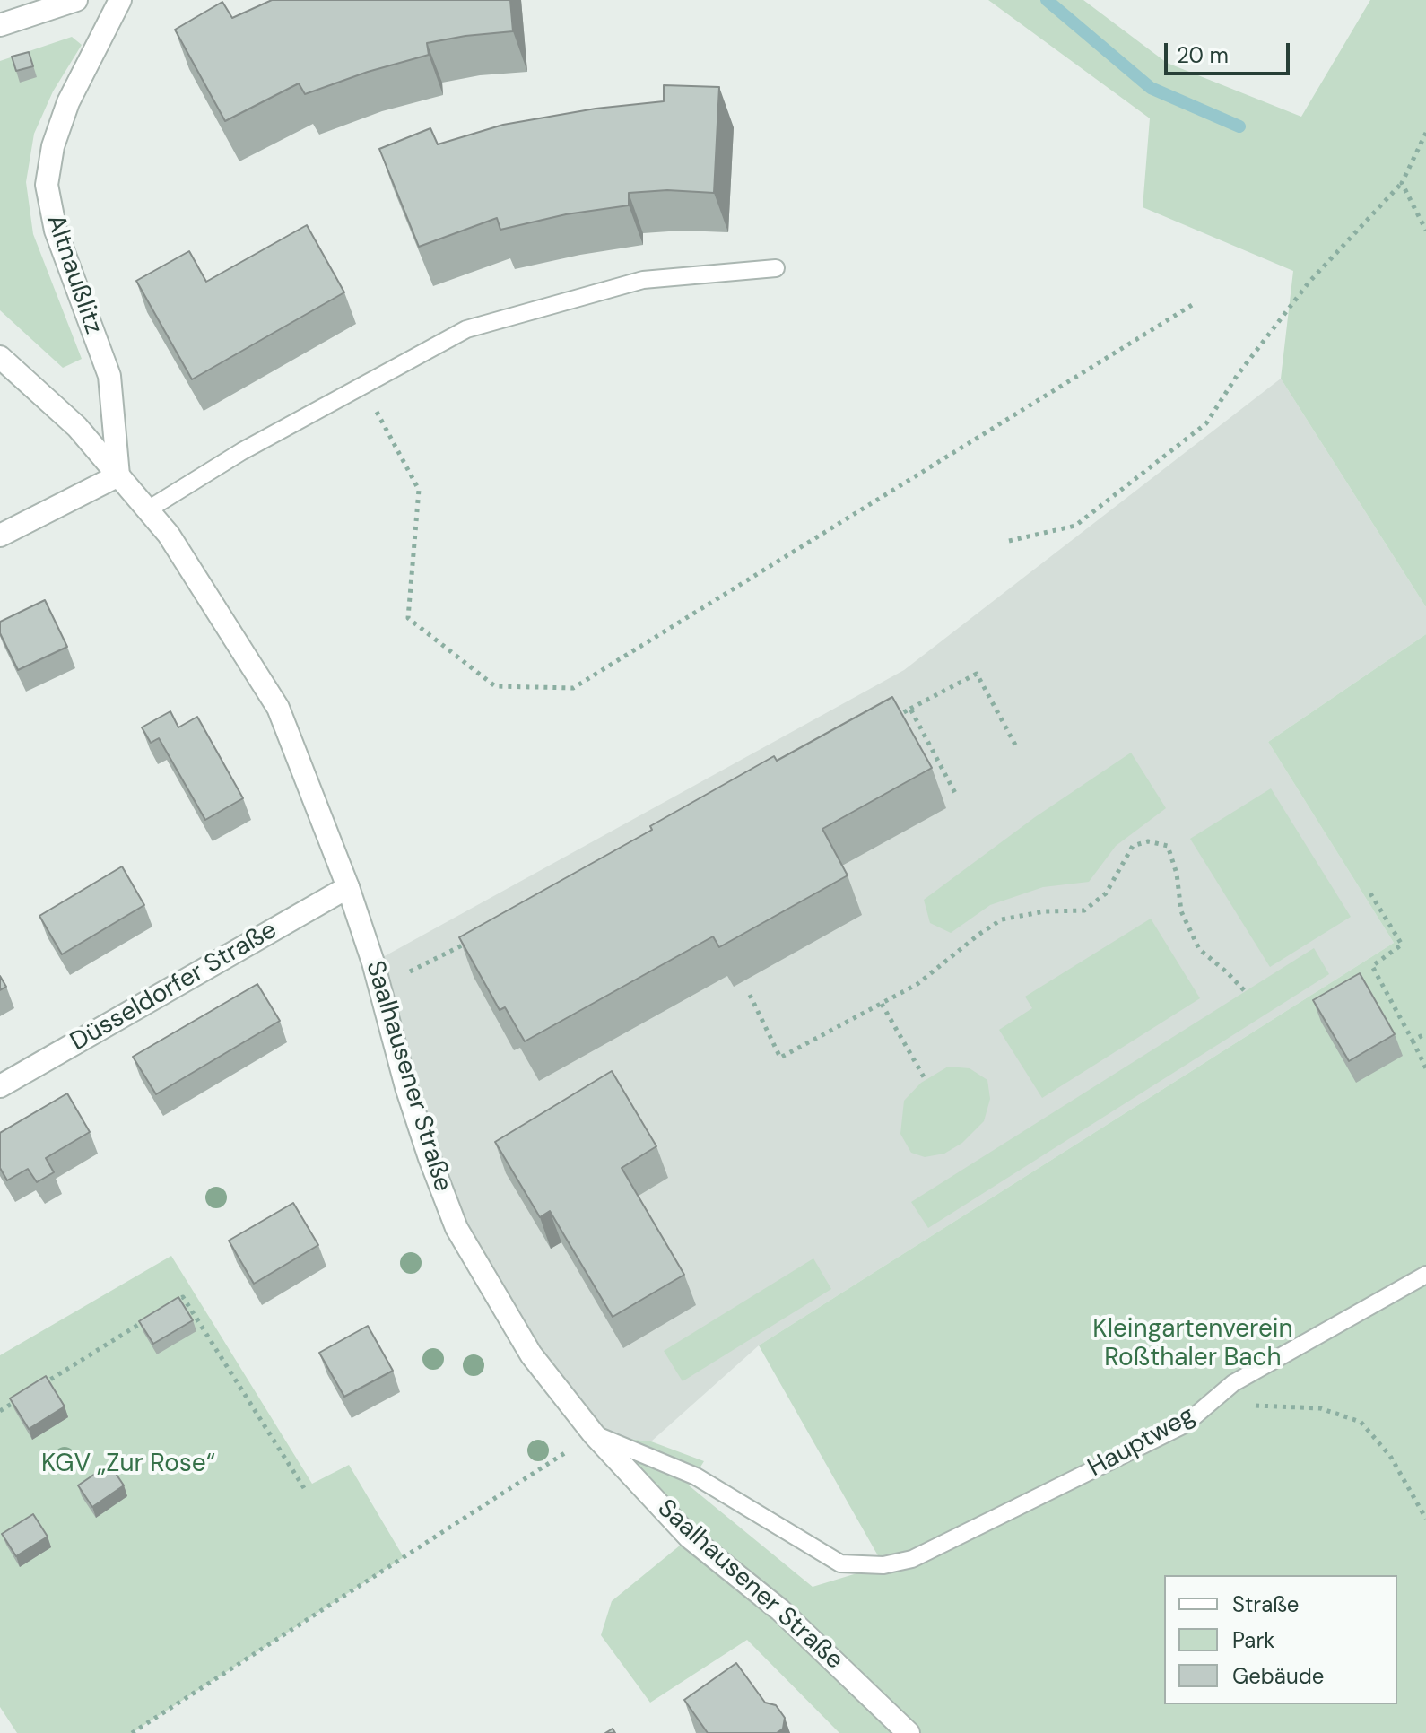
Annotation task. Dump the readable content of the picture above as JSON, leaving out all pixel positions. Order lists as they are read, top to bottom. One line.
{"streets":{"street":["Altnaußlitz","Düsseldorfer Straße","Saalhausener Straße"],"lane":["Hauptweg"]},"crossings":[["Altnaußlitz","Saalhausener Straße"],["Düsseldorfer Straße","Saalhausener Straße"],["Saalhausener Straße","Hauptweg"]],"parks":["Kleingartenverein Roßthaler Bach","KGV „Zur Rose“"],"legend":["Straße","Park","Gebäude"],"scale_bar":"20 m"}
